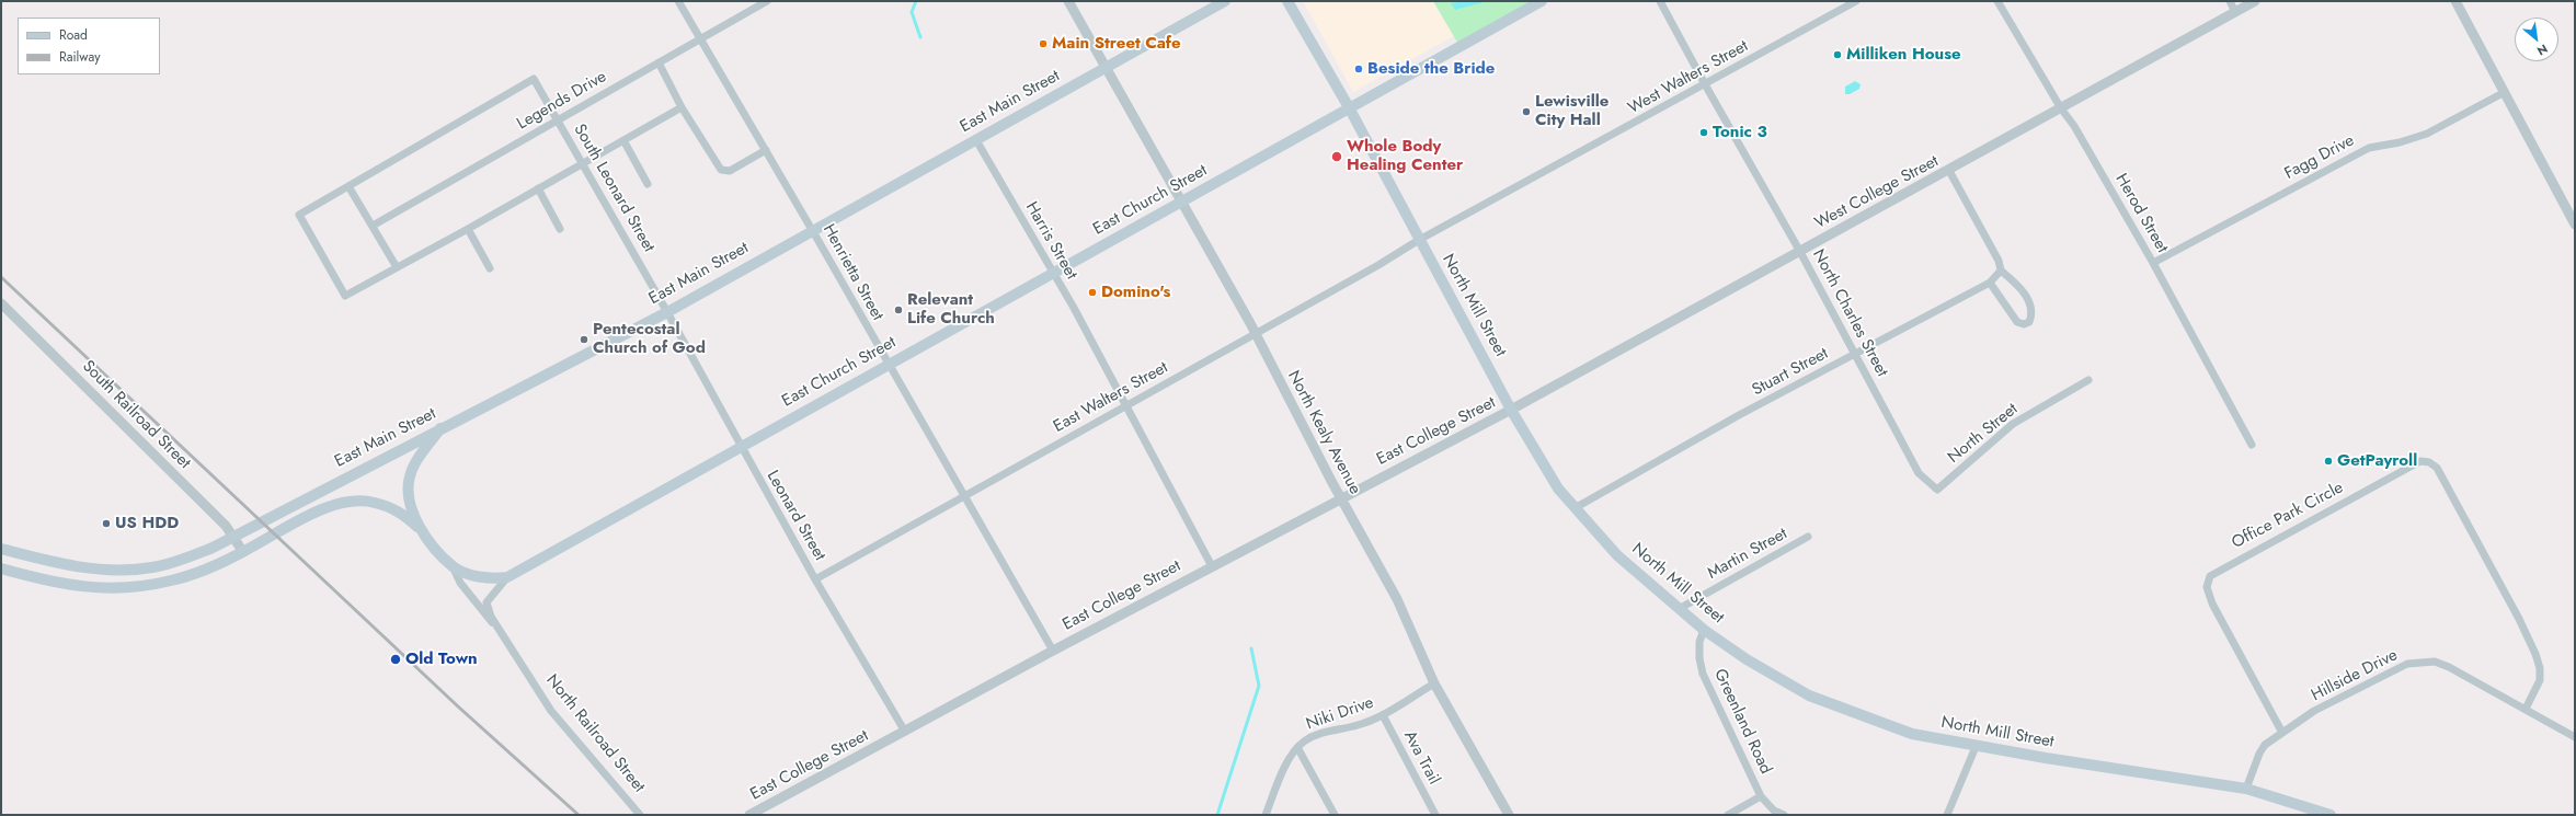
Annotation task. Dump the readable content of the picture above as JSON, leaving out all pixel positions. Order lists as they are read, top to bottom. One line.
{"streets":{"main road":["East Main Street","East Church Street","North Mill Street","North Railroad Street"],"street":["West Walters Street","Legends Drive","Fagg Drive","South Leonard Street","West College Street","Herod Street","Harris Street","Henrietta Street","North Charles Street","Stuart Street","East Walters Street","South Railroad Street","East College Street","North Kealy Avenue","North Street","Leonard Street","Office Park Circle","Martin Street","Hillside Drive","Niki Drive","Greenland Road","Ava Trail"]},"crossings":[["West Walters Street","North Mill Street"],["West Walters Street","North Charles Street"],["West Walters Street","East Walters Street"],["Legends Drive","South Leonard Street"],["Legends Drive","Henrietta Street"],["East Main Street","South Leonard Street"],["East Main Street","Harris Street"],["East Main Street","Henrietta Street"],["East Main Street","South Railroad Street"],["East Main Street","North Kealy Avenue"],["East Main Street","Leonard Street"],["East Main Street","North Railroad Street"],["Fagg Drive","Herod Street"],["South Leonard Street","Leonard Street"],["West College Street","Herod Street"],["West College Street","North Mill Street"],["West College Street","North Charles Street"],["West College Street","East College Street"],["East Church Street","Harris Street"],["East Church Street","Henrietta Street"],["East Church Street","North Mill Street"],["East Church Street","North Kealy Avenue"],["East Church Street","Leonard Street"],["East Church Street","North Railroad Street"],["Harris Street","East Walters Street"],["Harris Street","East College Street"],["Henrietta Street","East Walters Street"],["Henrietta Street","East College Street"],["North Mill Street","Stuart Street"],["North Mill Street","East Walters Street"],["North Mill Street","East College Street"],["North Mill Street","Martin Street"],["North Mill Street","Hillside Drive"],["North Mill Street","Greenland Road"],["North Charles Street","Stuart Street"],["North Charles Street","North Street"],["East Walters Street","North Kealy Avenue"],["East Walters Street","Leonard Street"],["East College Street","North Kealy Avenue"],["East College Street","Leonard Street"],["North Kealy Avenue","Niki Drive"],["Office Park Circle","Hillside Drive"],["Niki Drive","Ava Trail"]],"places":["Main Street Cafe","Milliken House","Beside the Bride","Lewisville City Hall","Tonic 3","Whole Body Healing Center","Domino's","Relevant Life Church","Pentecostal Church of God","GetPayroll","US HDD","Old Town"],"legend":["Road","Railway"],"north":"bottom right"}
